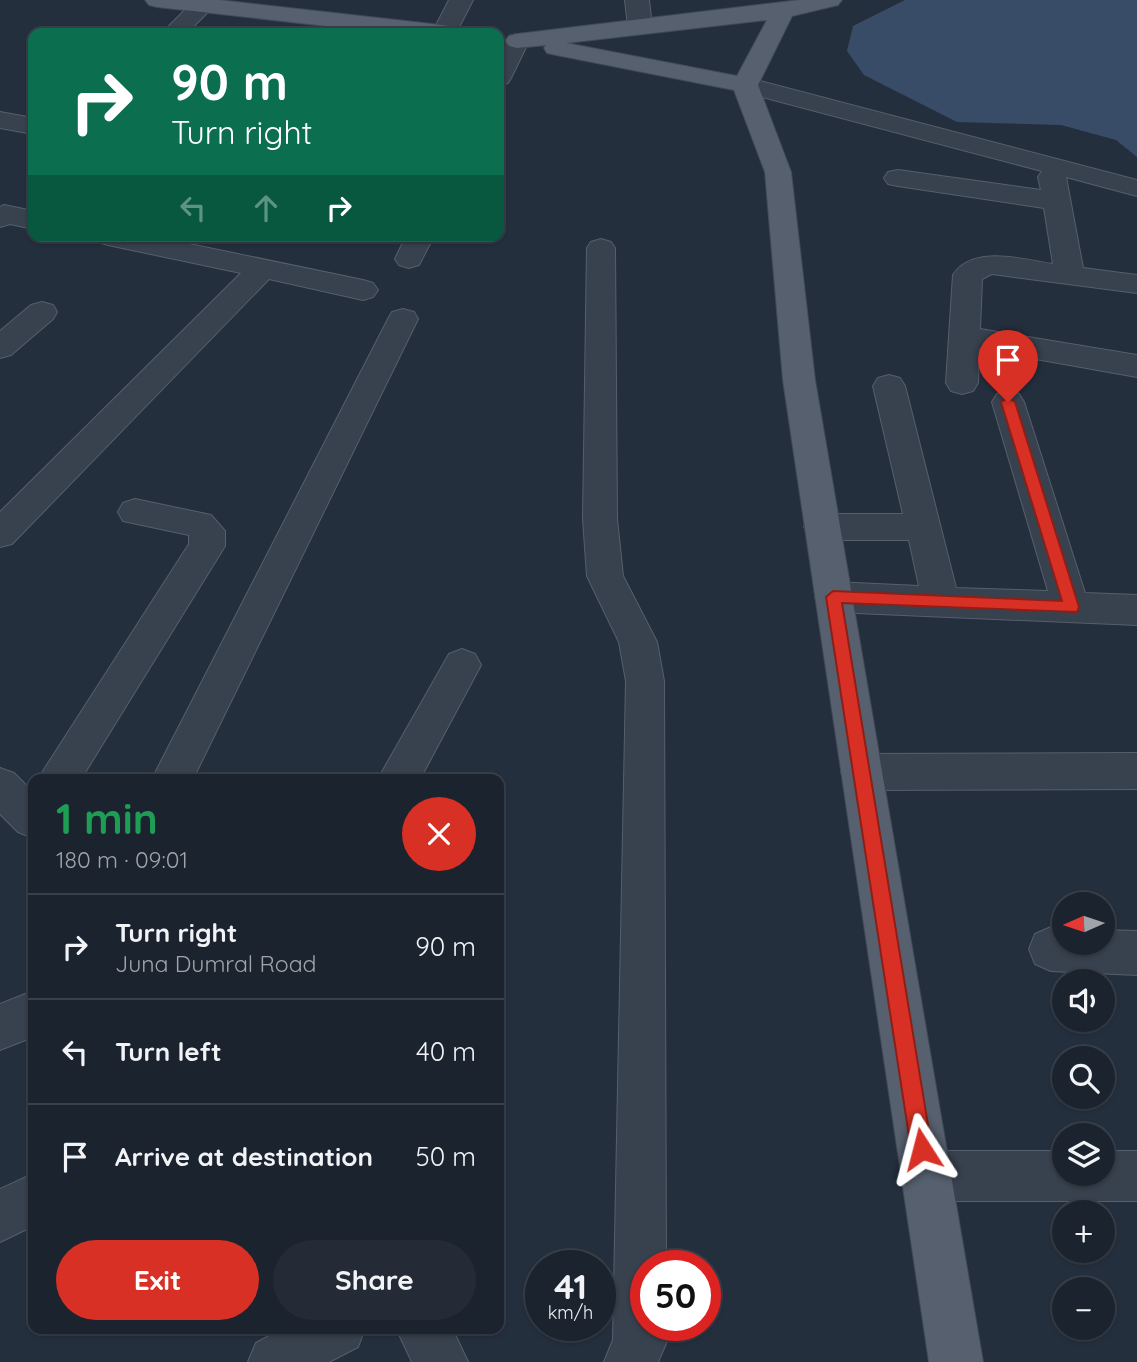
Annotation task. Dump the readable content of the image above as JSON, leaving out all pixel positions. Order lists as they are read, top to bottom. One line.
{"north":"left","page":{"turn":["90 m","Turn right"],"heading":["1 min","180 m · 09:01"],"map_buttons":["+","−"],"list":[{"name":"Turn right","note":"Juna Dumral Road","value":"90 m"},{"name":"Turn left","value":"40 m"},{"name":"Arrive at destination","value":"50 m"}],"buttons":["Exit","Share"],"speed":"41 km/h","limit":"50"}}
